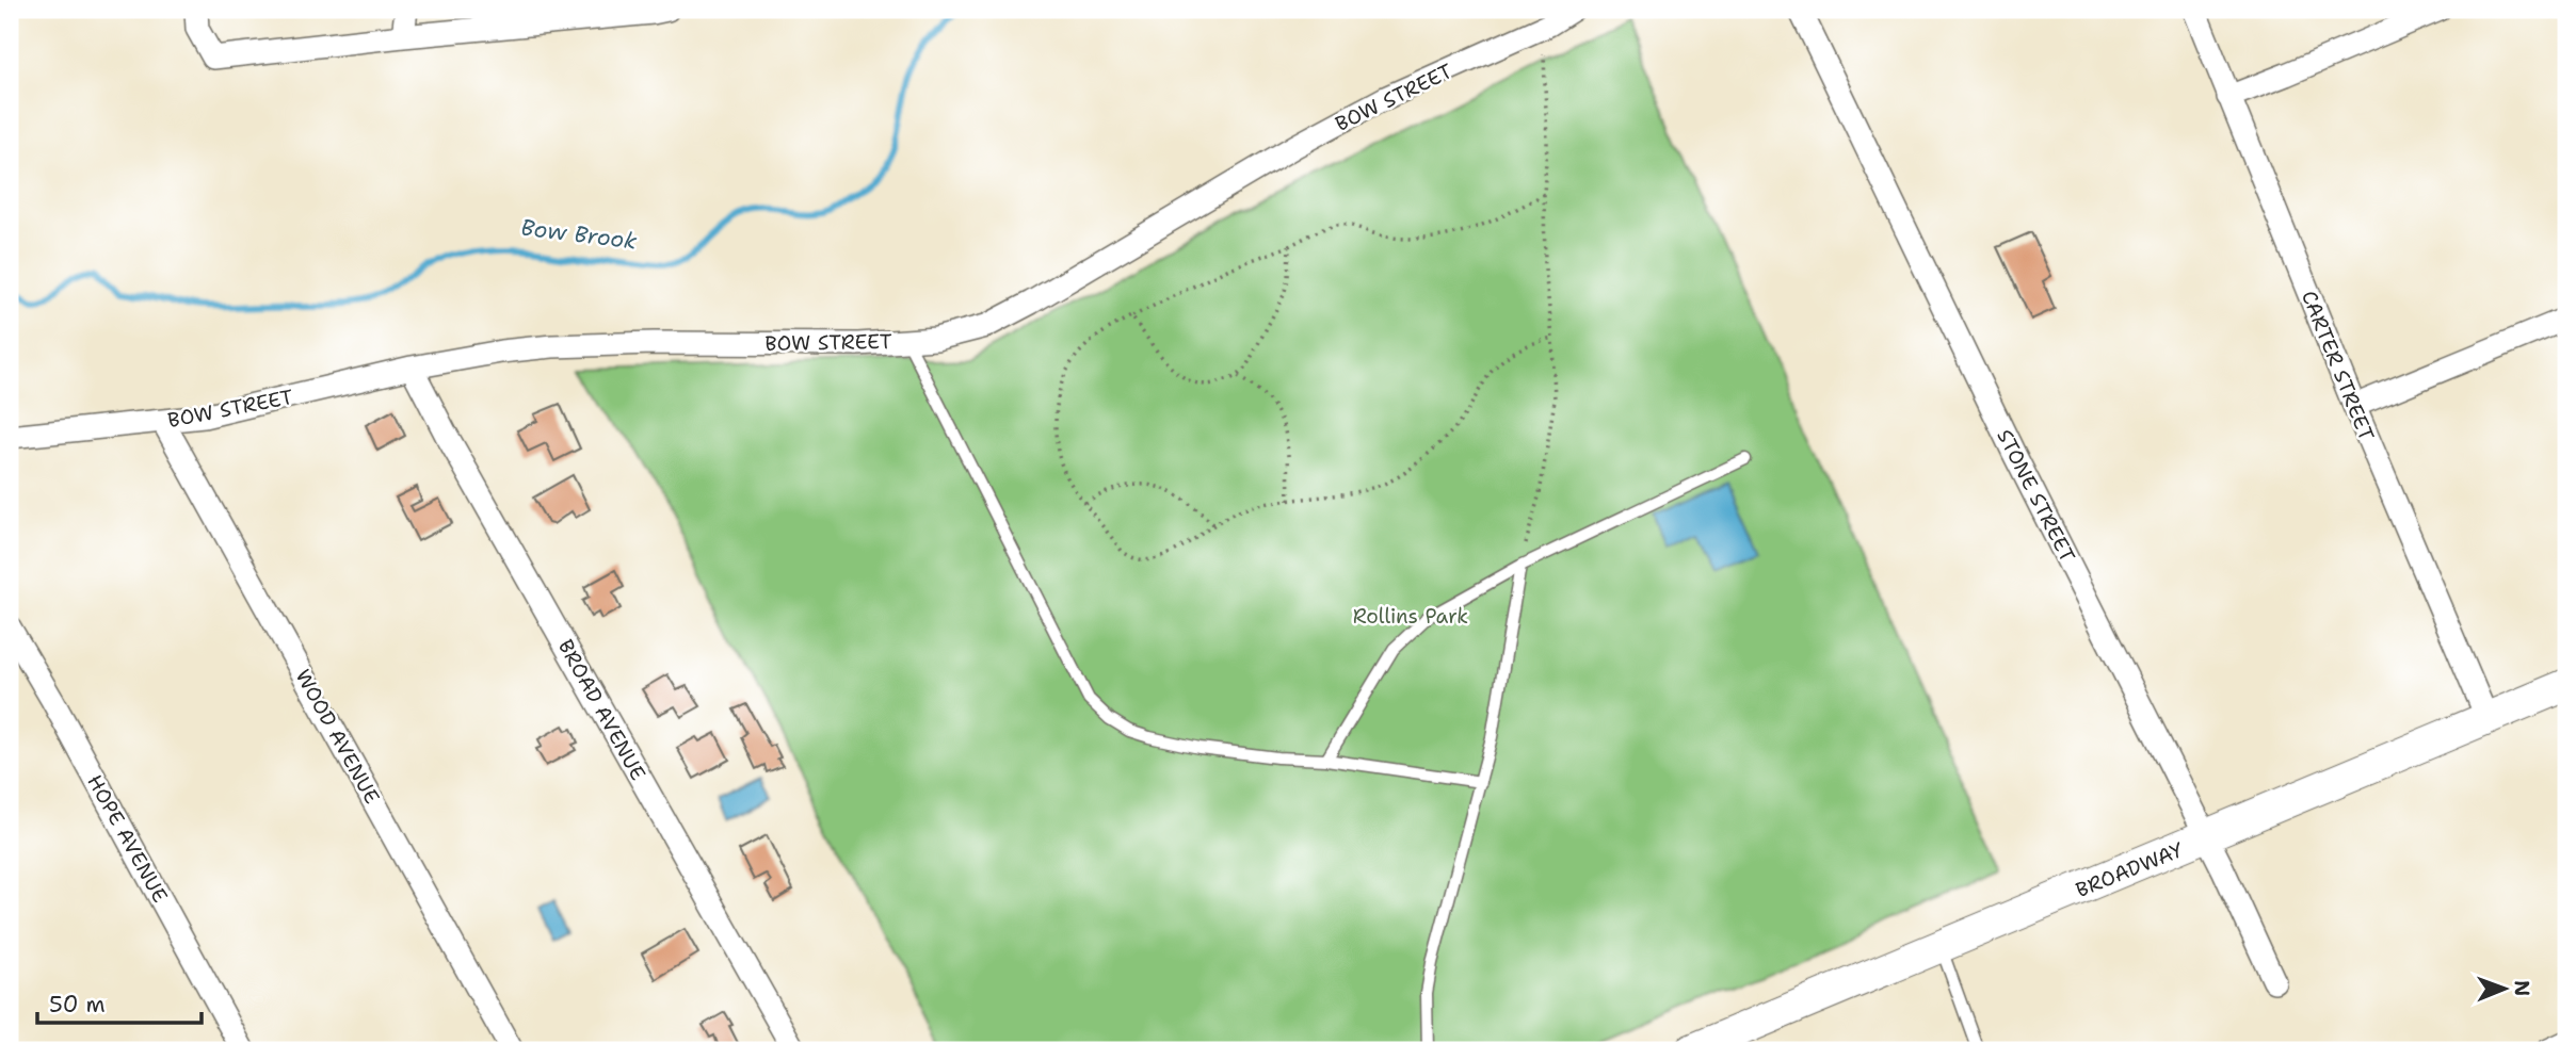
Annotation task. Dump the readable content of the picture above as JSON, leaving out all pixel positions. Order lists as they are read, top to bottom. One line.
{"streets":{"street":["BOW STREET","CARTER STREET","STONE STREET","BROAD AVENUE","WOOD AVENUE","HOPE AVENUE","BROADWAY"]},"crossings":[["BOW STREET","BROAD AVENUE"],["BOW STREET","WOOD AVENUE"],["CARTER STREET","BROADWAY"],["STONE STREET","BROADWAY"]],"water":["Bow Brook"],"parks":["Rollins Park"],"scale_bar":"50 m","north":"right"}
